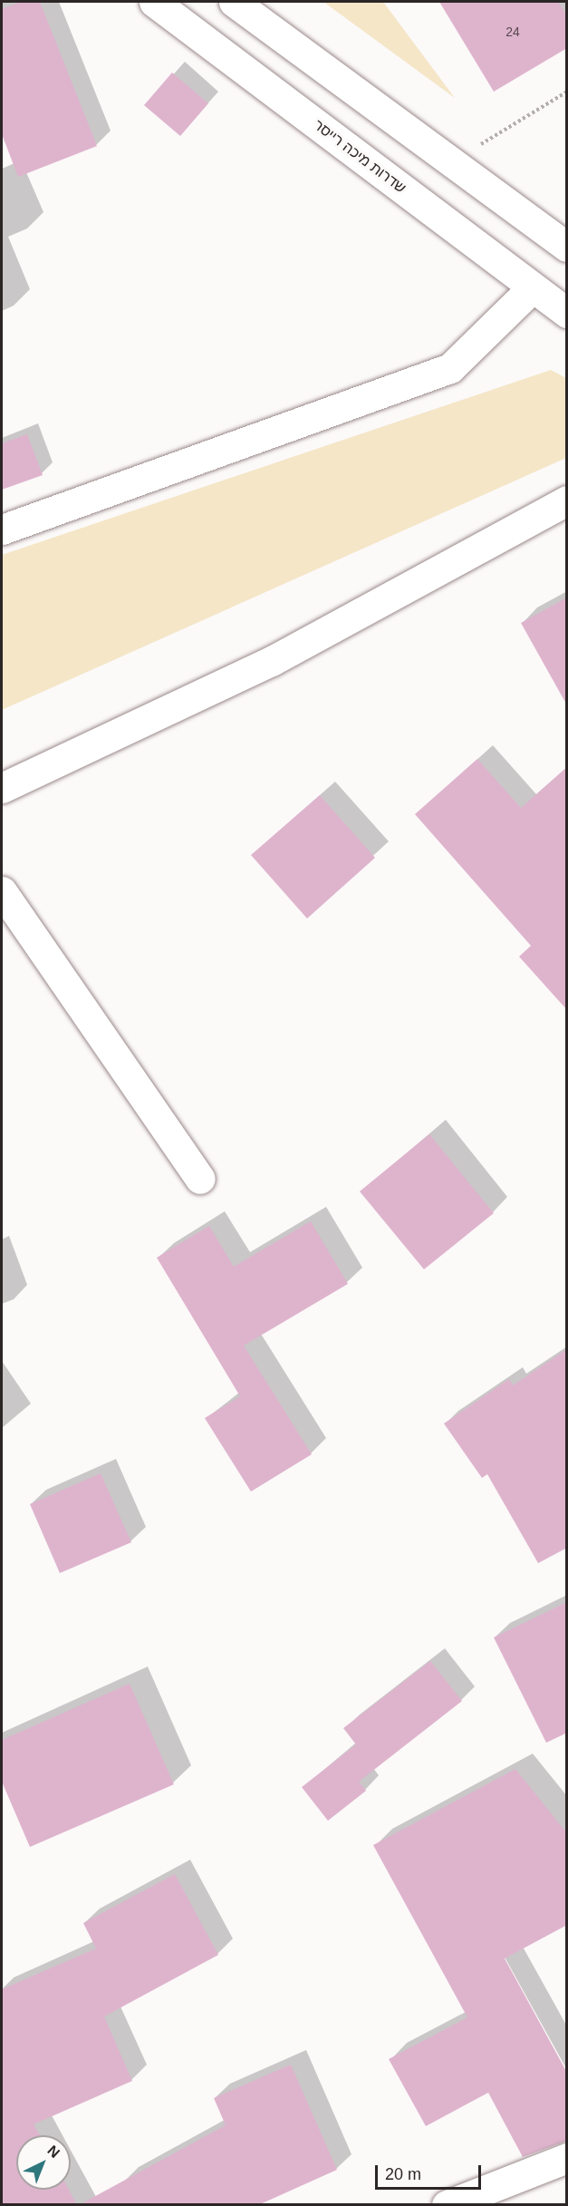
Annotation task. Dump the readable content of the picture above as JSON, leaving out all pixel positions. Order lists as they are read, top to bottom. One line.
{"streets":{"street":["שדרות מיכה רייסר"]},"house_numbers":["24"],"scale_bar":"20 m","north":"top right"}
